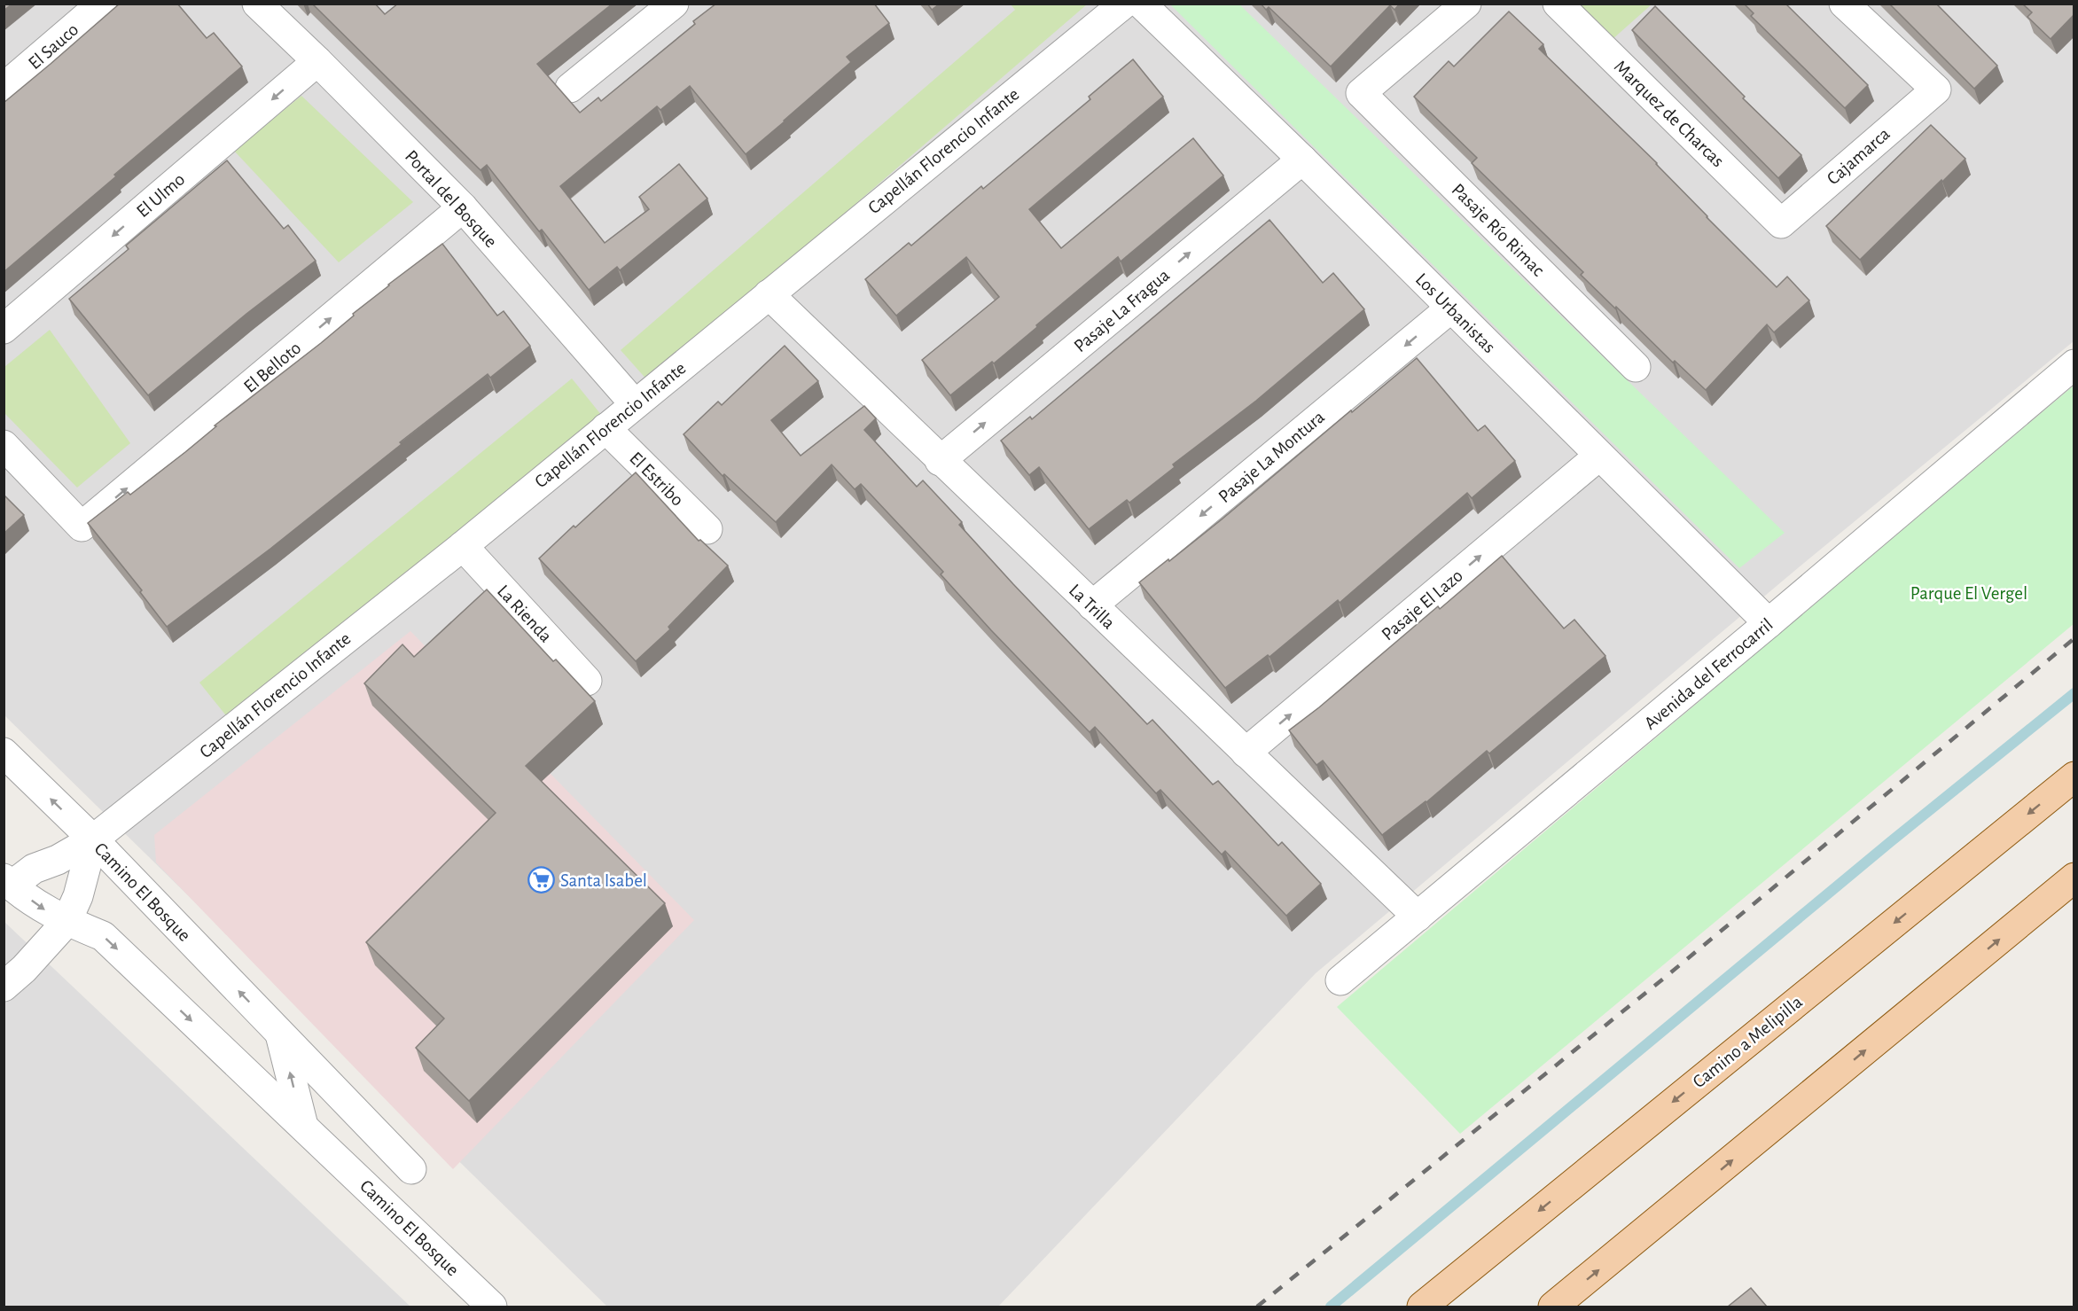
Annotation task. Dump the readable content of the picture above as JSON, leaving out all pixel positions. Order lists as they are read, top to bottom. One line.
{"streets":{"main road":["Camino a Melipilla"],"street":["El Sauco","Marquez de Charcas","Capellán Florencio Infante","Cajamarca","El Ulmo","Portal del Bosque","Pasaje Río Rimac","Pasaje La Fragua","Los Urbanistas","El Belloto","Pasaje La Montura","El Estribo","Pasaje El Lazo","La Trilla","La Rienda","Avenida del Ferrocarril","Camino El Bosque"]},"crossings":[["Marquez de Charcas","Cajamarca"],["Capellán Florencio Infante","Portal del Bosque"],["Capellán Florencio Infante","El Estribo"],["Capellán Florencio Infante","La Trilla"],["Capellán Florencio Infante","La Rienda"],["Capellán Florencio Infante","Camino El Bosque"],["El Ulmo","Portal del Bosque"],["Portal del Bosque","El Belloto"],["Pasaje La Fragua","Los Urbanistas"],["Pasaje La Fragua","La Trilla"],["Los Urbanistas","Pasaje La Montura"],["Los Urbanistas","Pasaje El Lazo"],["Los Urbanistas","Avenida del Ferrocarril"],["Pasaje La Montura","La Trilla"],["Pasaje El Lazo","La Trilla"],["La Trilla","Avenida del Ferrocarril"]],"one_way":["El Ulmo","Pasaje La Fragua","El Belloto","Pasaje La Montura","Pasaje El Lazo"],"parks":["Parque El Vergel"],"places":{"supermarket":["Santa Isabel"]}}
